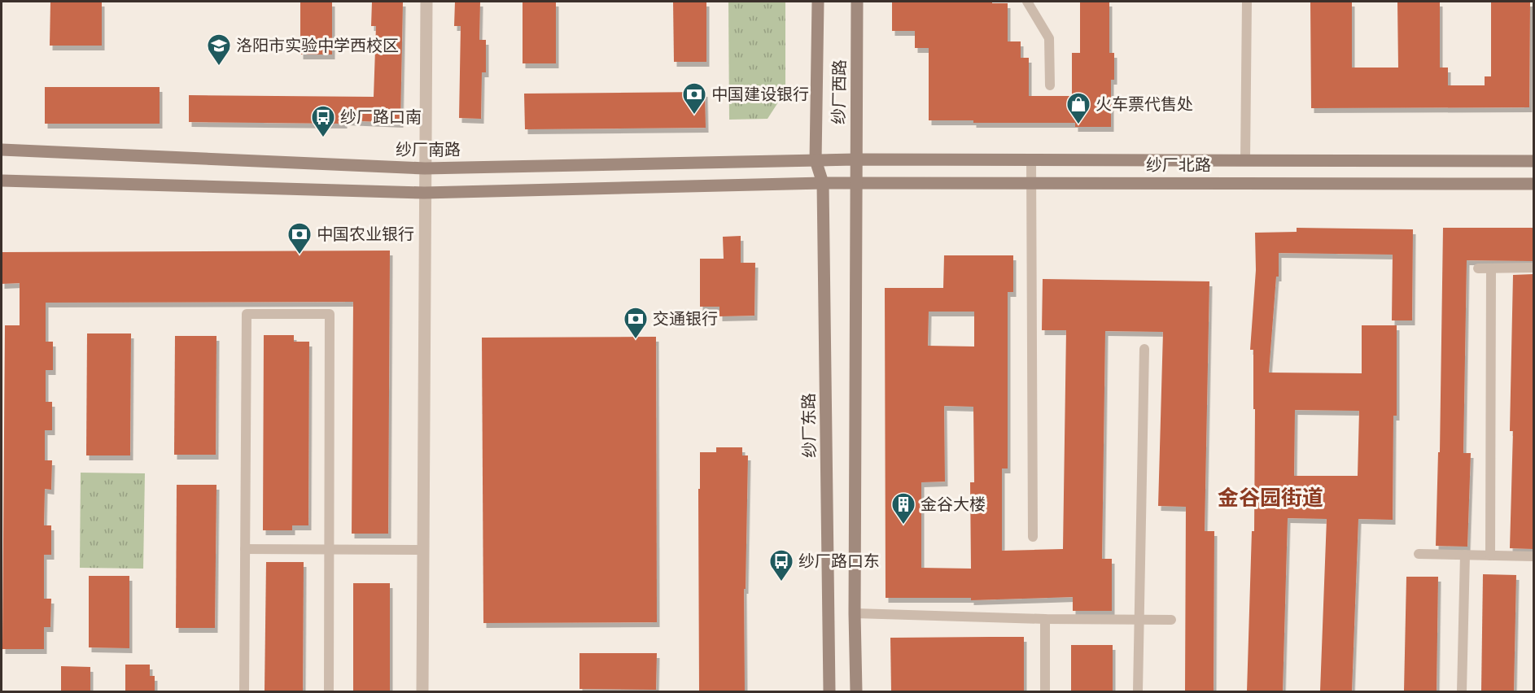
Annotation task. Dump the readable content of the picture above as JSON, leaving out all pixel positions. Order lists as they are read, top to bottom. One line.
{"streets":{"main road":["纱厂西路","纱厂南路","纱厂北路","纱厂东路"]},"crossings":[["纱厂西路","纱厂南路"],["纱厂西路","纱厂北路"],["纱厂西路","纱厂东路"],["纱厂南路","纱厂北路"],["纱厂南路","纱厂东路"],["纱厂北路","纱厂东路"]],"districts":["金谷园街道"],"places":{"school or university":["洛阳市实验中学西校区"],"bank":["中国建设银行","中国农业银行","交通银行"],"shop":["火车票代售处"],"bus stop":["纱厂路口南","纱厂路口东"],"building":["金谷大楼"]}}
